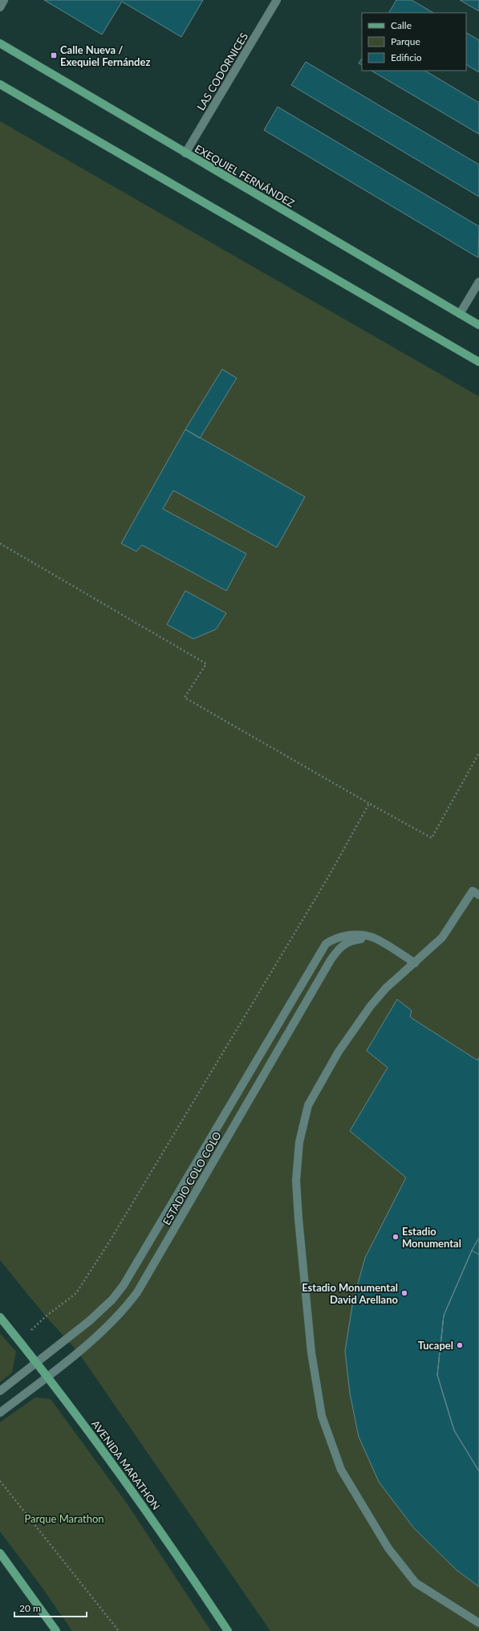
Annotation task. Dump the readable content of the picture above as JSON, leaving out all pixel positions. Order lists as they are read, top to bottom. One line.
{"streets":{"main road":["EXEQUIEL FERNÁNDEZ","AVENIDA MARATHON"],"street":["LAS CODORNICES","ESTADIO COLO COLO"]},"crossings":[["LAS CODORNICES","EXEQUIEL FERNÁNDEZ"],["ESTADIO COLO COLO","AVENIDA MARATHON"]],"parks":["Parque Marathon"],"places":{"transit":["Calle Nueva / Exequiel Fernández"],"other":["Estadio Monumental","Estadio Monumental David Arellano","Tucapel"]},"legend":["Calle","Parque","Edificio"],"scale_bar":"20 m"}
